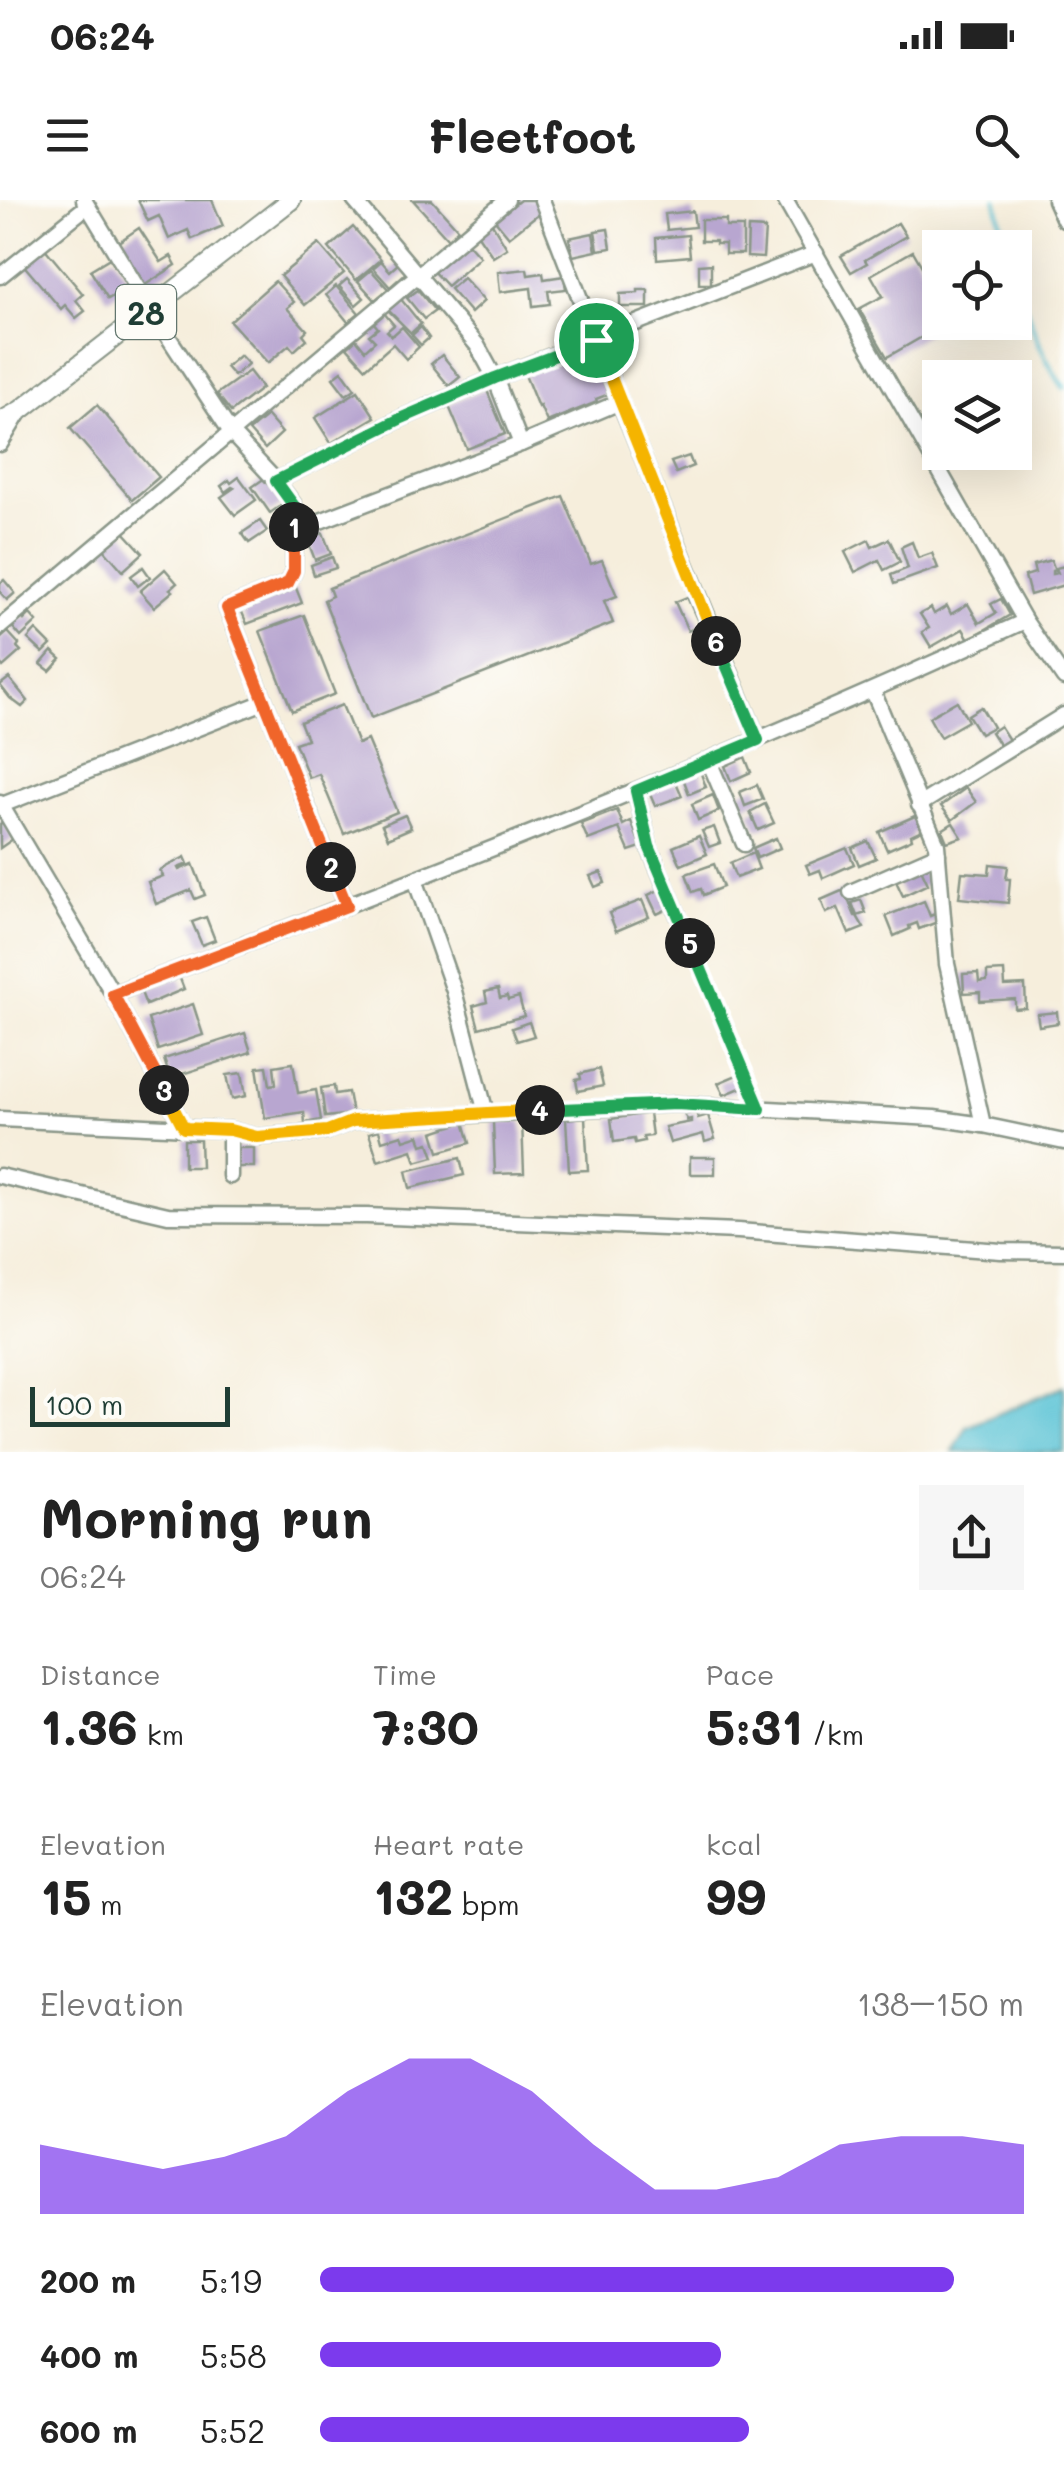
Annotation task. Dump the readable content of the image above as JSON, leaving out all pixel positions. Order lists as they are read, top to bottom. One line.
{"streets":{"main road":["28"]},"scale_bar":"100 m","page":{"status":"06:24","header":"Fleetfoot","pins":["1","6","2","5","3","4"],"scale":"100 m","heading":["Morning run","06:24"],"stats":[["Distance","1.36 km"],["Time","7:30"],["Pace","5:31 /km"],["Elevation","15 m"],["Heart rate","132 bpm"],["kcal","99"]],"chart":["Elevation","138–150 m"],"list":[{"name":"200 m","note":"5:19"},{"name":"400 m","note":"5:58"},{"name":"600 m","note":"5:52"}]}}
